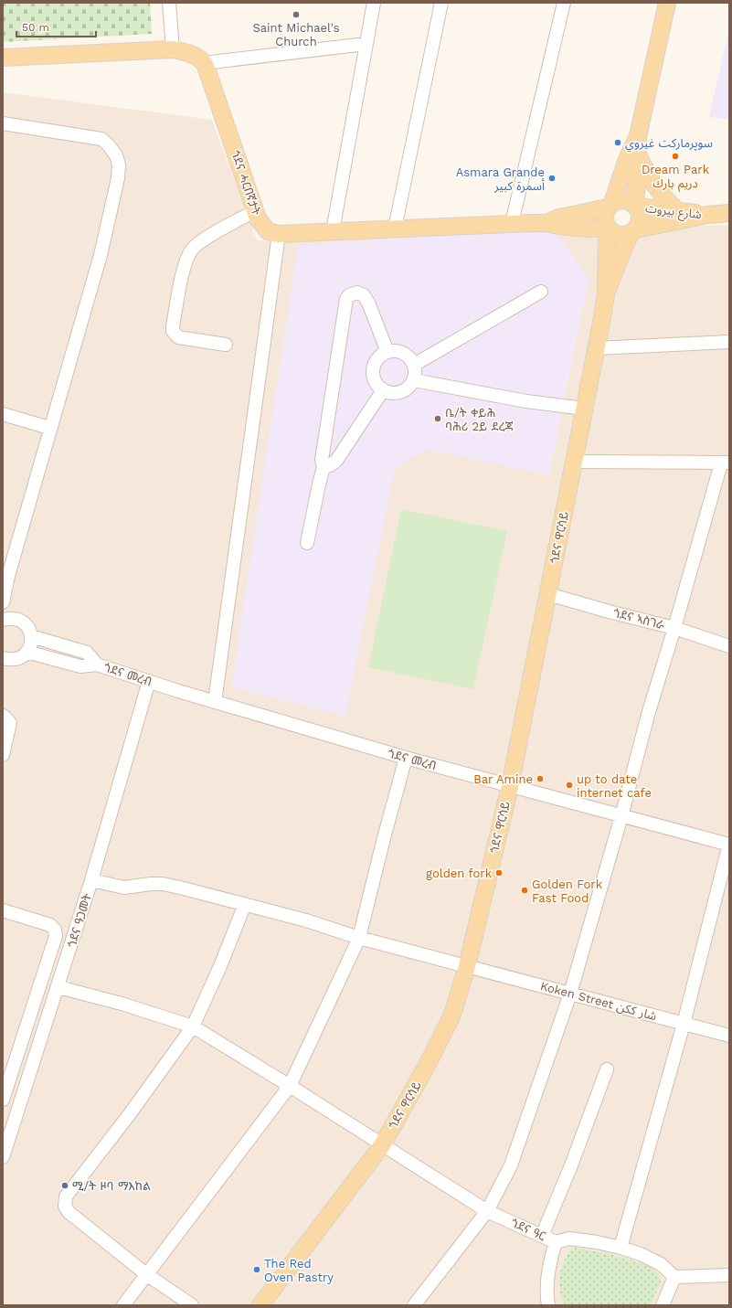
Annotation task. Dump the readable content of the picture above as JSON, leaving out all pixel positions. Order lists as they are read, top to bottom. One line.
{"streets":{"main road":["ጎደና ሓርበኛታት","شارع بيروت","ጎደና ዋርሳይ"],"street":["ጎደና ኣስገራ","ጎደና መረብ","ጎደና ዓጋመት","Koken Street شار ككن","ጎደና ዓር"]},"crossings":[["شارع بيروت","ጎደና ዋርሳይ"],["ጎደና ዋርሳይ","ጎደና ኣስገራ"],["ጎደና ዋርሳይ","ጎደና መረብ"],["ጎደና ዋርሳይ","Koken Street شار ككن"],["ጎደና ዋርሳይ","ጎደና ዓር"],["ጎደና መረብ","ጎደና ዓጋመት"],["ጎደና ዓጋመት","Koken Street شار ككن"],["ጎደና ዓጋመት","ጎደና ዓር"]],"places":["Saint Michael's Church","سوپرمارکت غيروي","Dream Park دريم بارك","Asmara Grande أسمرة كبير","ቤ/ት ቀይሕ ባሕሪ 2ይ ደረጃ","Bar Amine","up to date internet cafe","golden fork","Golden Fork Fast Food","ሚ/ት ዞባ ማእከል","The Red Oven Pastry"],"scale_bar":"50 m"}
